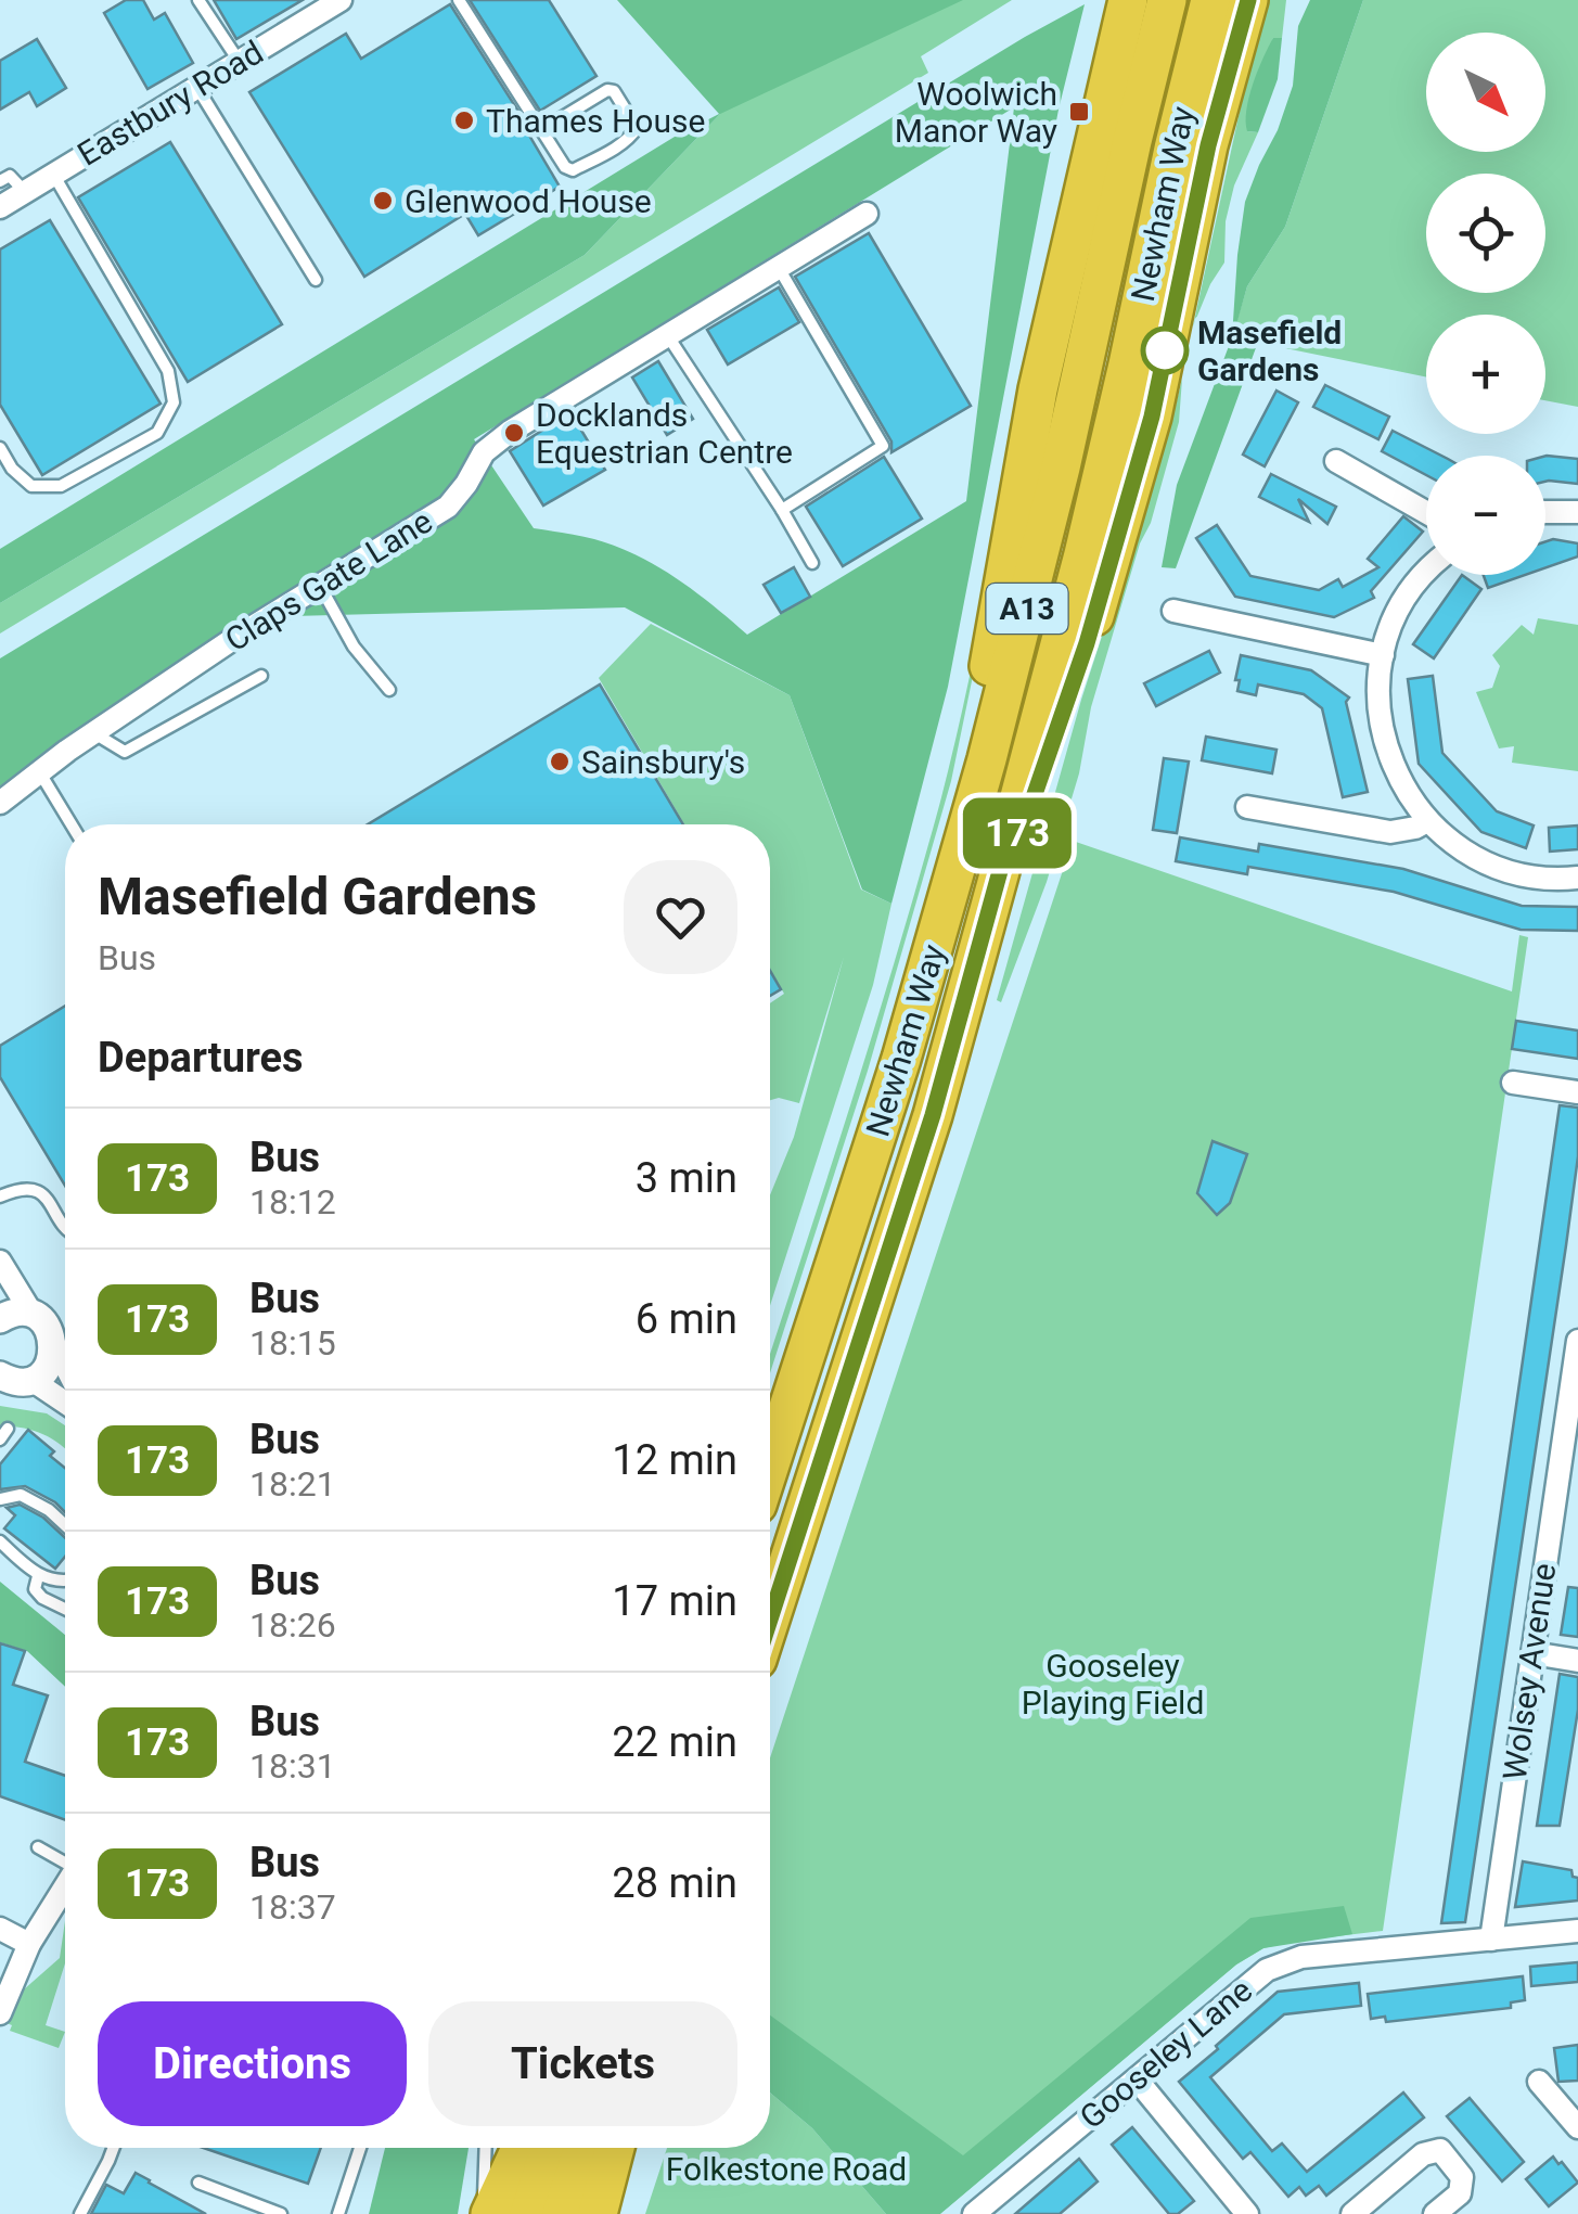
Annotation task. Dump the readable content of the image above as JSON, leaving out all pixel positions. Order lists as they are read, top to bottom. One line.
{"streets":{"highway":["Newham Way","A13"],"street":["Eastbury Road","Claps Gate Lane","Wolsey Avenue","Gooseley Lane"]},"crossings":[["Newham Way","A13"],["Wolsey Avenue","Gooseley Lane"]],"parks":["Gooseley Playing Field","Folkestone Road"],"places":{"transit":["Woolwich Manor Way"],"other":["Thames House","Glenwood House","Masefield Gardens","Docklands Equestrian Centre","Sainsbury's"]},"lines":["bus line 173"],"north":"bottom right","page":{"on_map":"173","map_buttons":["+","−"],"heading":[["Masefield Gardens","Bus"],"Departures"],"list":[{"mark":"173","name":"Bus","note":"18:12","value":"3 min"},{"mark":"173","name":"Bus","note":"18:15","value":"6 min"},{"mark":"173","name":"Bus","note":"18:21","value":"12 min"},{"mark":"173","name":"Bus","note":"18:26","value":"17 min"},{"mark":"173","name":"Bus","note":"18:31","value":"22 min"},{"mark":"173","name":"Bus","note":"18:37","value":"28 min"}],"buttons":["Directions","Tickets"]}}
